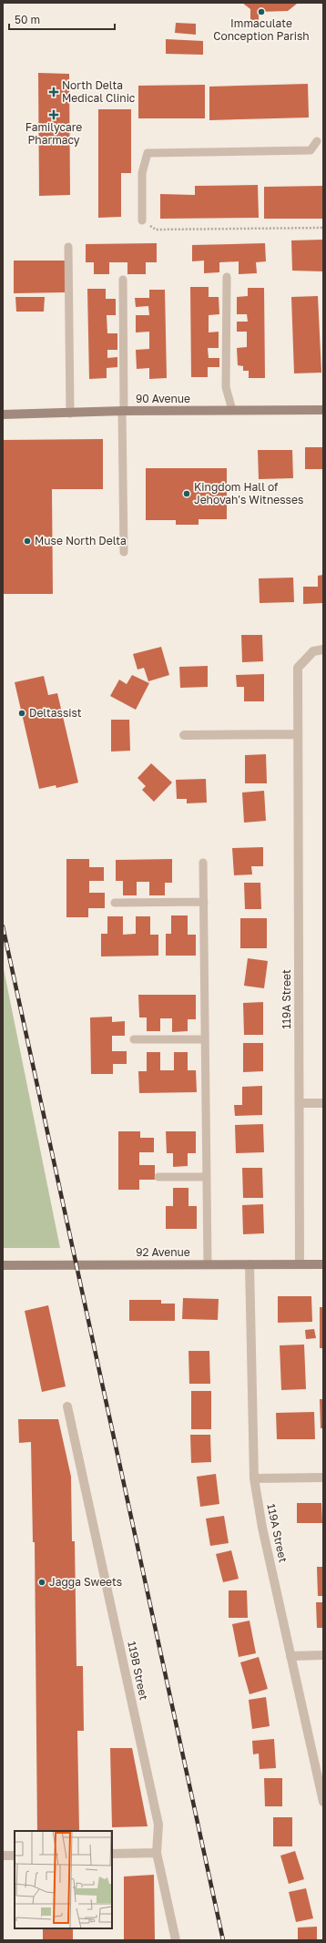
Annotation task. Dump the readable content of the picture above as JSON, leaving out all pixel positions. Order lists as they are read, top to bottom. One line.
{"streets":{"street":["90 Avenue","119A Street","92 Avenue","119B Street"]},"crossings":[["119A Street","92 Avenue"]],"places":{"other":["Immaculate Conception Parish","Kingdom Hall of Jehovah's Witnesses","Muse North Delta","Deltassist","Jagga Sweets"],"health":["North Delta Medical Clinic","Familycare Pharmacy"]},"scale_bar":"50 m"}
